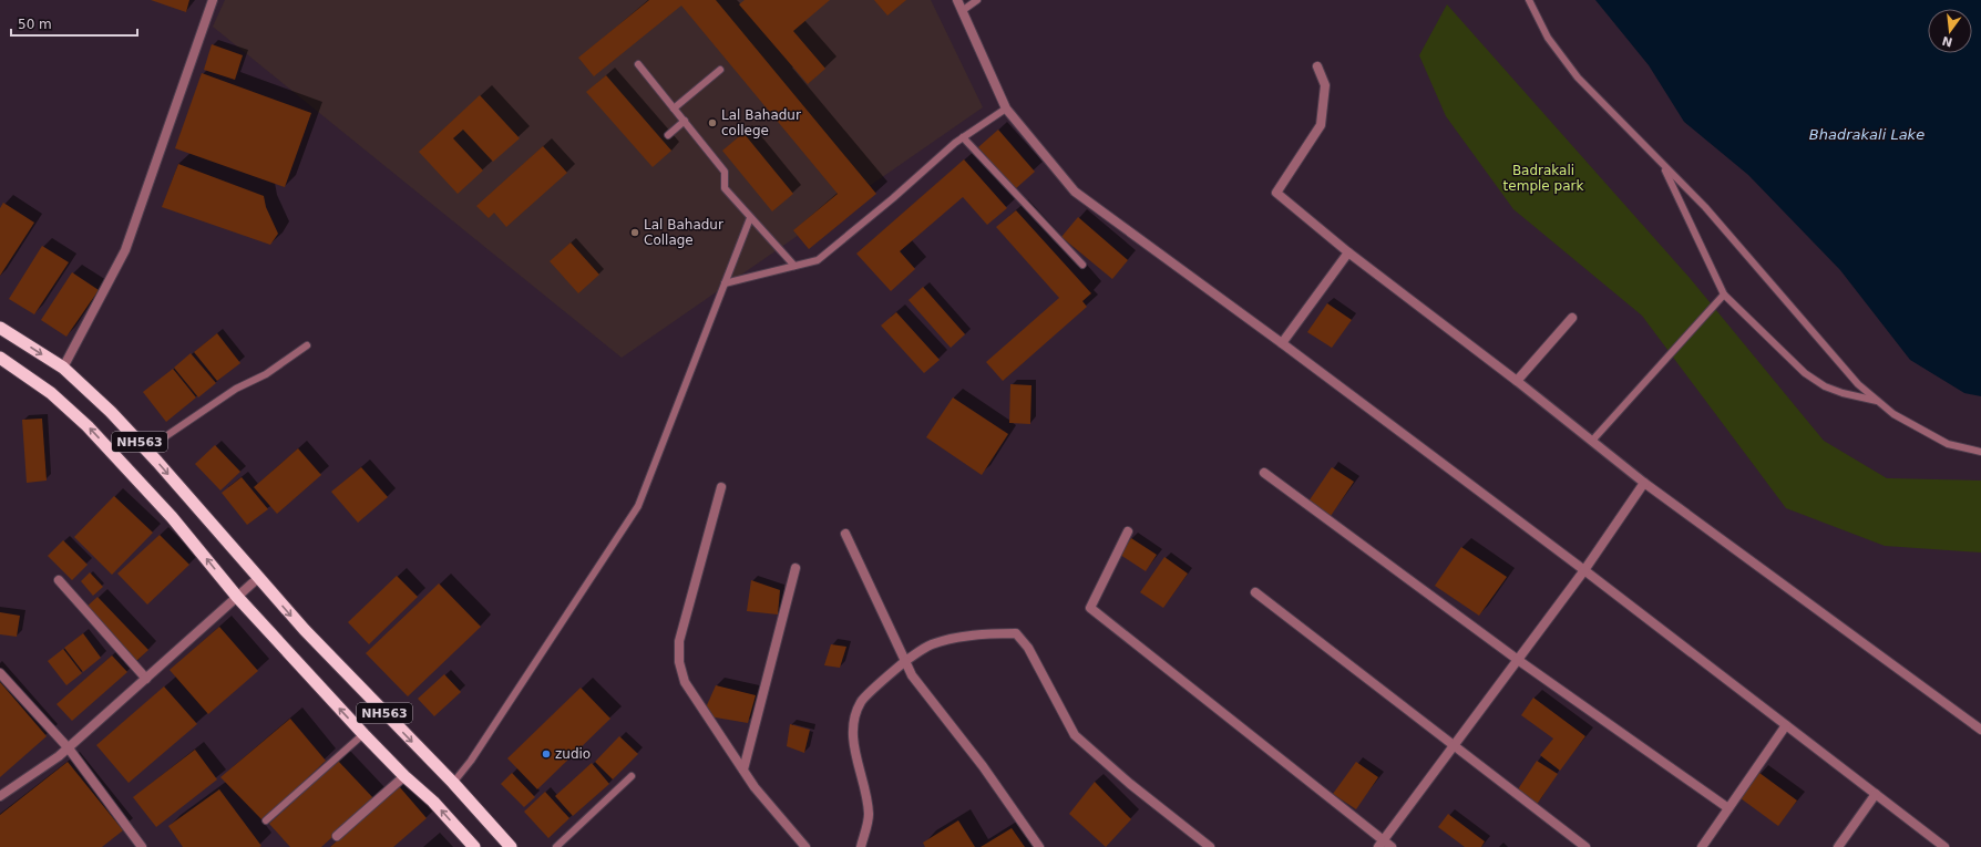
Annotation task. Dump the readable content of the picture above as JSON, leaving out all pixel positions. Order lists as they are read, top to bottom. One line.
{"streets":{"highway":["NH563"]},"water":["Bhadrakali Lake"],"parks":["Badrakali temple park"],"places":["Lal Bahadur college","Lal Bahadur Collage","zudio"],"scale_bar":"50 m","north":"bottom"}
